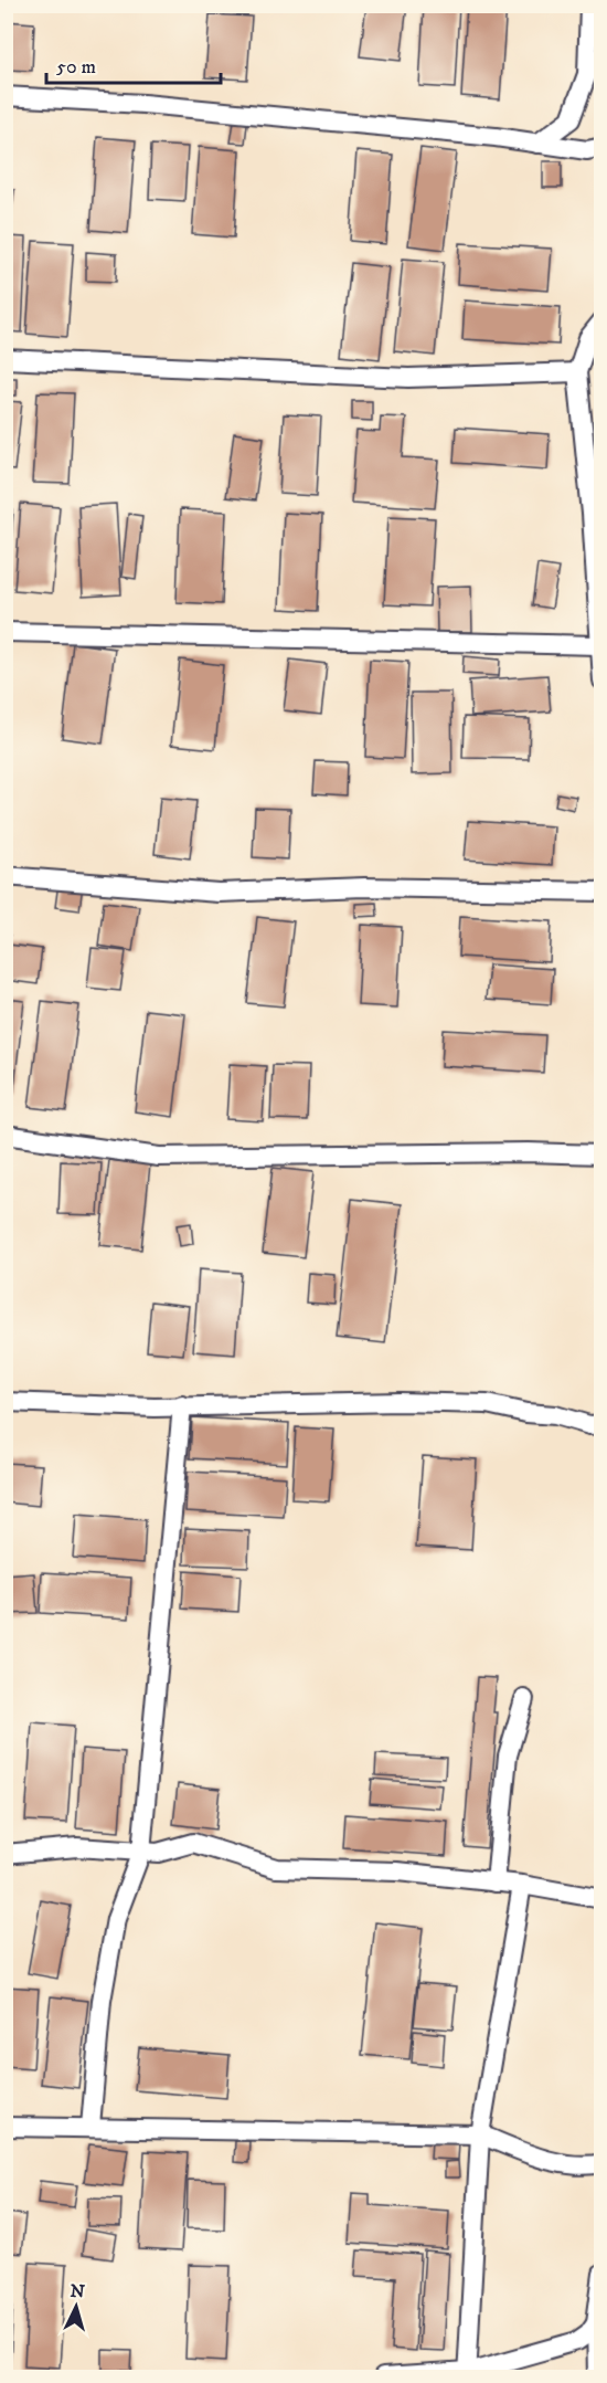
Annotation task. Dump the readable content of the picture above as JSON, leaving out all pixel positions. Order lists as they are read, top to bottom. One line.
{"scale_bar":"50 m","north":"top"}
